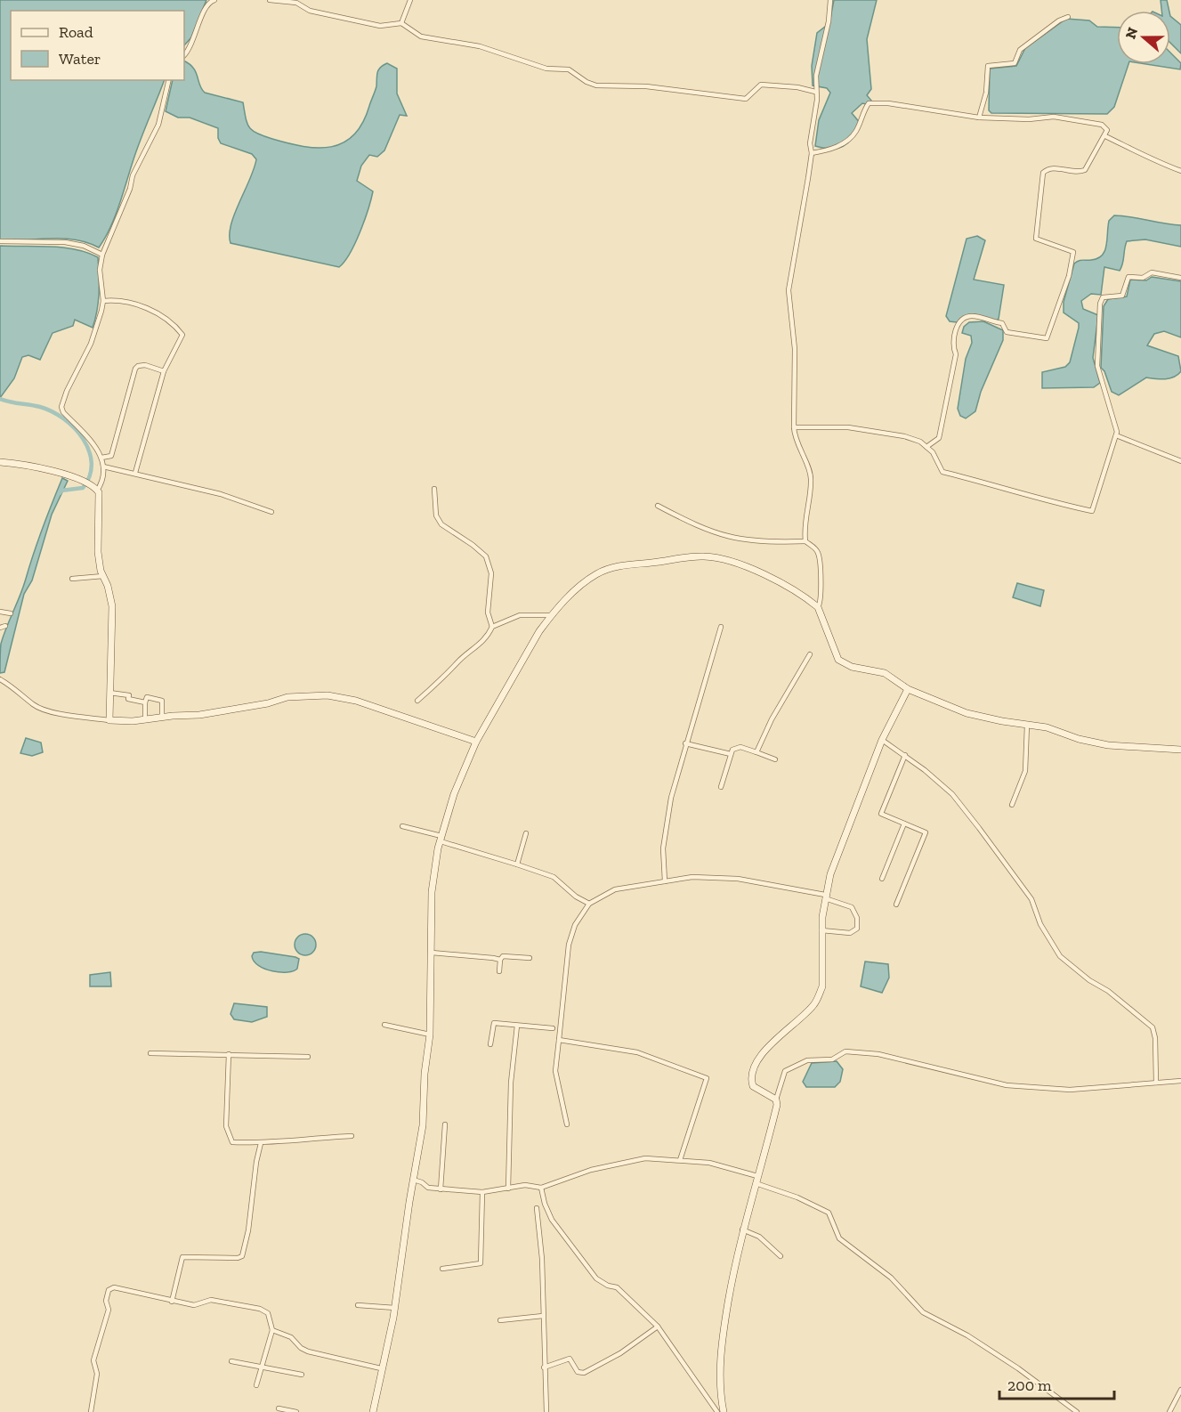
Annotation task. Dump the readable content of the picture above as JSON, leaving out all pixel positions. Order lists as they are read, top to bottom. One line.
{"legend":["Road","Water"],"scale_bar":"200 m","north":"left"}
